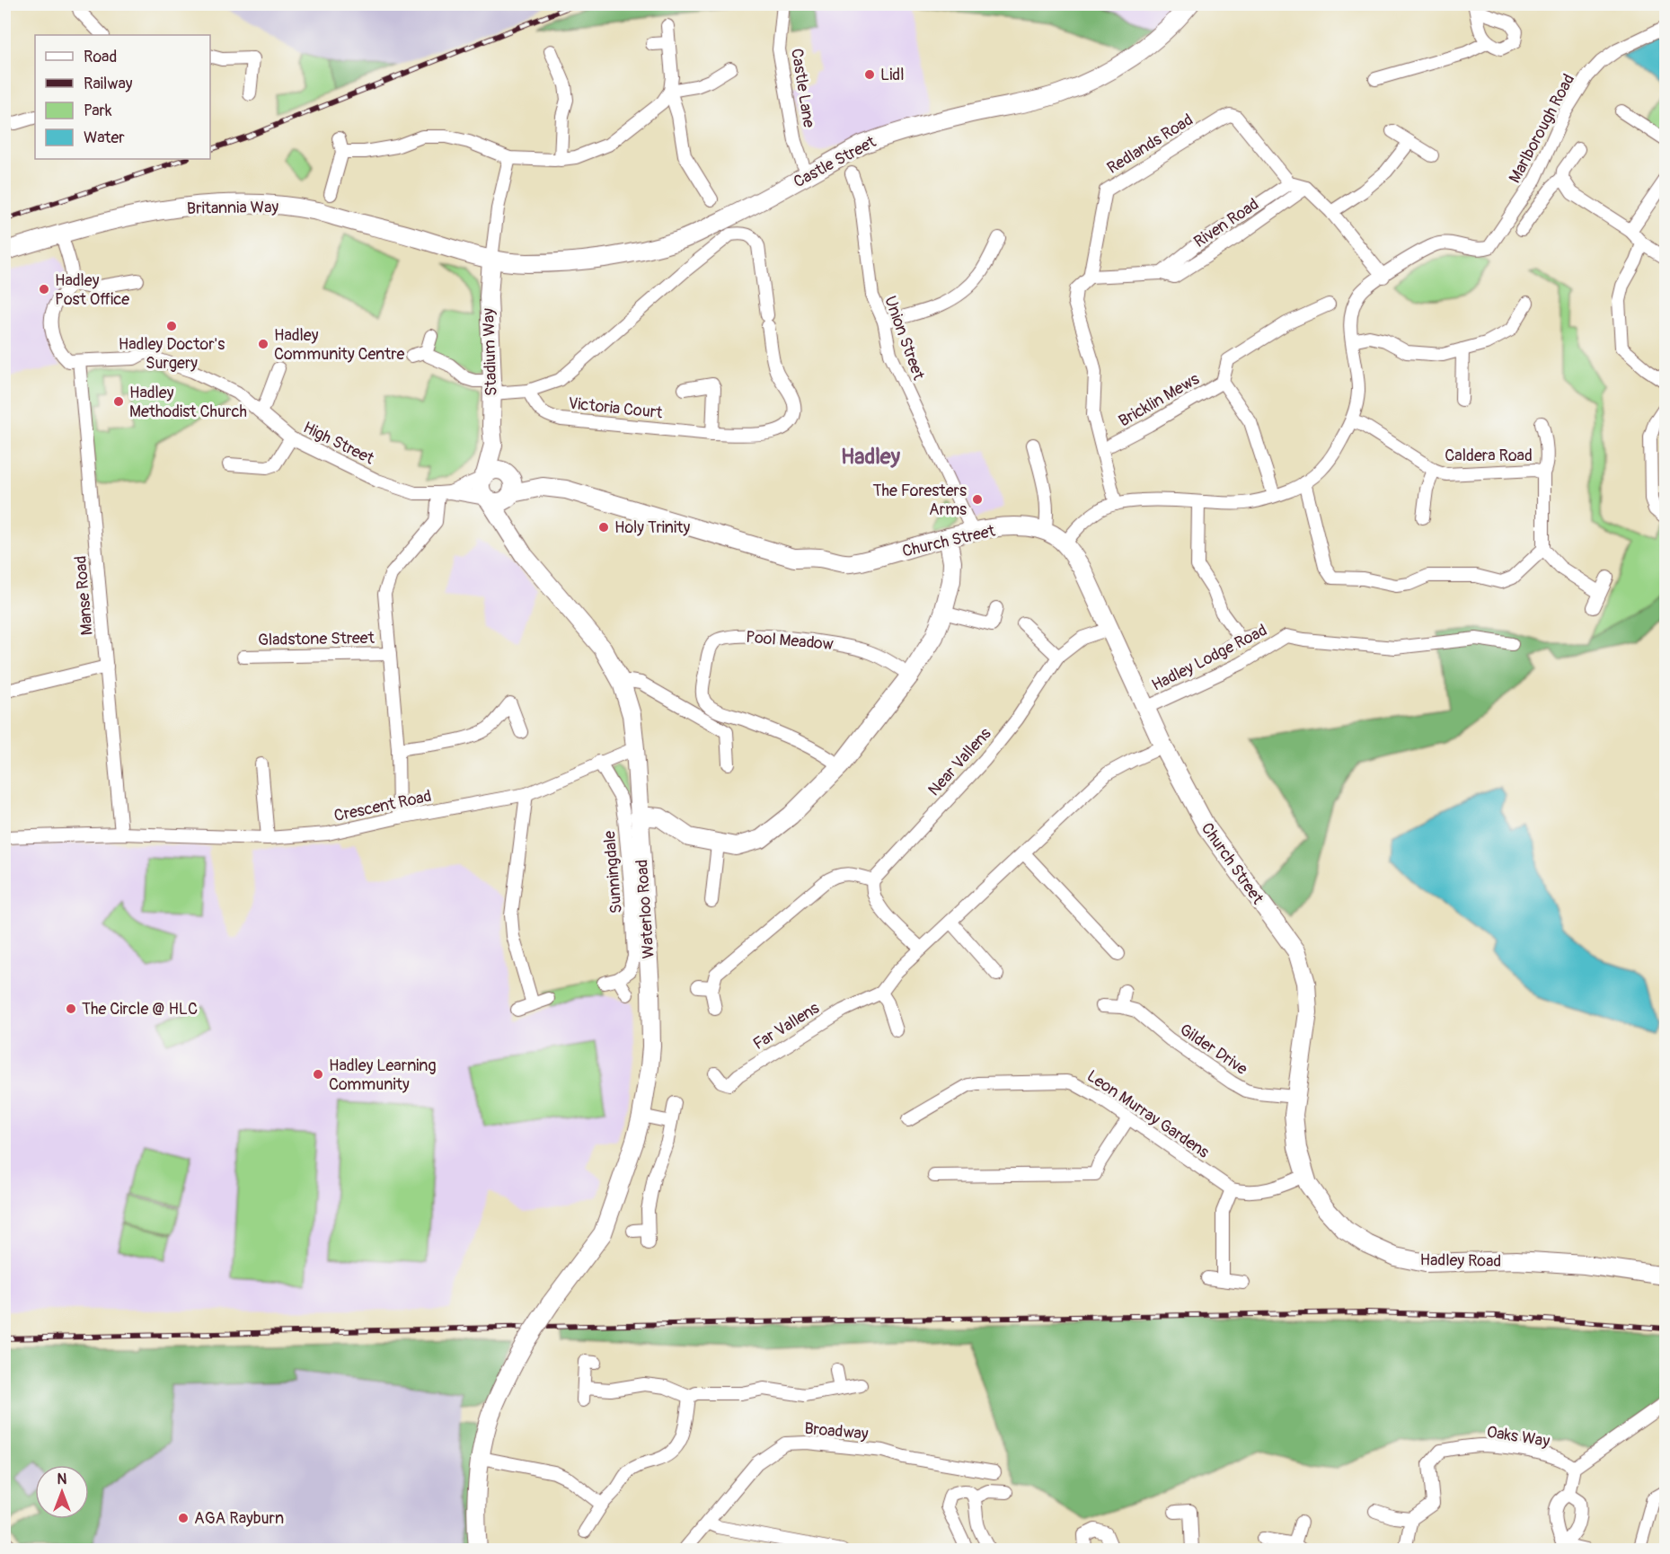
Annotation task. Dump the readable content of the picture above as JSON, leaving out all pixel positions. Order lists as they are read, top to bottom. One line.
{"streets":{"street":["Castle Lane","Marlborough Road","Redlands Road","Castle Street","Britannia Way","Riven Road","Union Street","Stadium Way","Bricklin Mews","Victoria Court","High Street","Caldera Road","Church Street","Manse Road","Gladstone Street","Pool Meadow","Hadley Lodge Road","Near Vallens","Crescent Road","Sunningdale","Waterloo Road","Far Vallens","Gilder Drive","Leon Murray Gardens","Hadley Road","Broadway","Oaks Way"]},"crossings":[["Castle Lane","Castle Street"],["Marlborough Road","Redlands Road"],["Marlborough Road","Caldera Road"],["Marlborough Road","Church Street"],["Redlands Road","Riven Road"],["Castle Street","Britannia Way"],["Castle Street","Stadium Way"],["Britannia Way","Stadium Way"],["Union Street","Church Street"],["Stadium Way","High Street"],["Stadium Way","Church Street"],["Stadium Way","Waterloo Road"],["High Street","Church Street"],["High Street","Manse Road"],["High Street","Gladstone Street"],["High Street","Waterloo Road"],["Church Street","Hadley Lodge Road"],["Church Street","Near Vallens"],["Church Street","Waterloo Road"],["Church Street","Far Vallens"],["Church Street","Hadley Road"],["Manse Road","Crescent Road"],["Gladstone Street","Crescent Road"],["Crescent Road","Sunningdale"],["Crescent Road","Waterloo Road"],["Gilder Drive","Hadley Road"],["Leon Murray Gardens","Hadley Road"]],"districts":["Hadley"],"places":["Lidl","Hadley Post Office","Hadley Doctor's Surgery","Hadley Community Centre","Hadley Methodist Church","The Foresters Arms","Holy Trinity","The Circle @ HLC","Hadley Learning Community","AGA Rayburn"],"legend":["Road","Railway","Park","Water"],"north":"top"}
